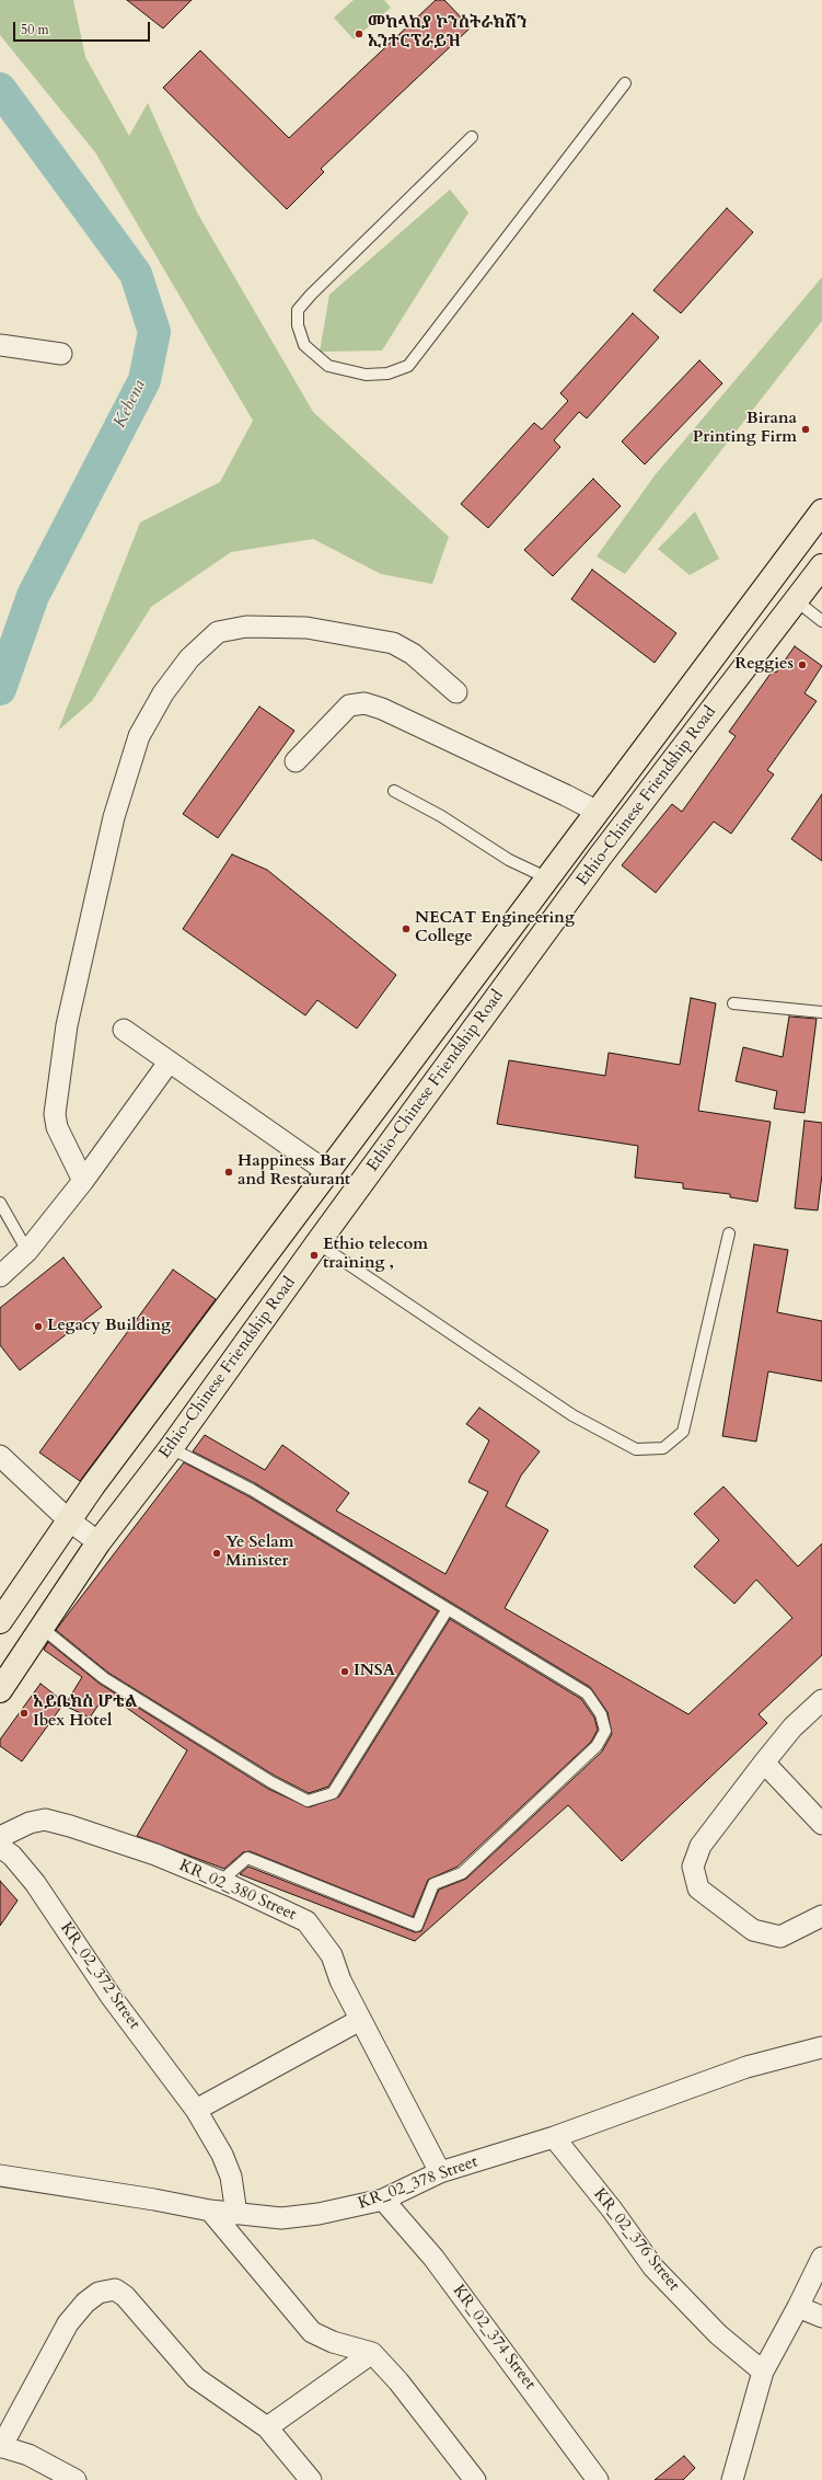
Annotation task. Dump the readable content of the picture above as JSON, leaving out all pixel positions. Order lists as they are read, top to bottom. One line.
{"streets":{"main road":["Ethio-Chinese Friendship Road"],"street":["KR_02_380 Street","KR_02_372 Street","KR_02_378 Street","KR_02_376 Street","KR_02_374 Street"]},"crossings":[["KR_02_380 Street","KR_02_378 Street"],["KR_02_372 Street","KR_02_378 Street"],["KR_02_378 Street","KR_02_376 Street"],["KR_02_378 Street","KR_02_374 Street"]],"water":["Kebena"],"places":["መከላከያ ኮንስትራክሽን ኢንተርፕራይዝ","Birana Printing Firm","Reggies","NECAT Engineering College","Happiness Bar and Restaurant","Ethio telecom training ,","Legacy Building","Ye Selam Minister","INSA","አይቤክስ ሆቴል Ibex Hotel"],"scale_bar":"50 m"}
